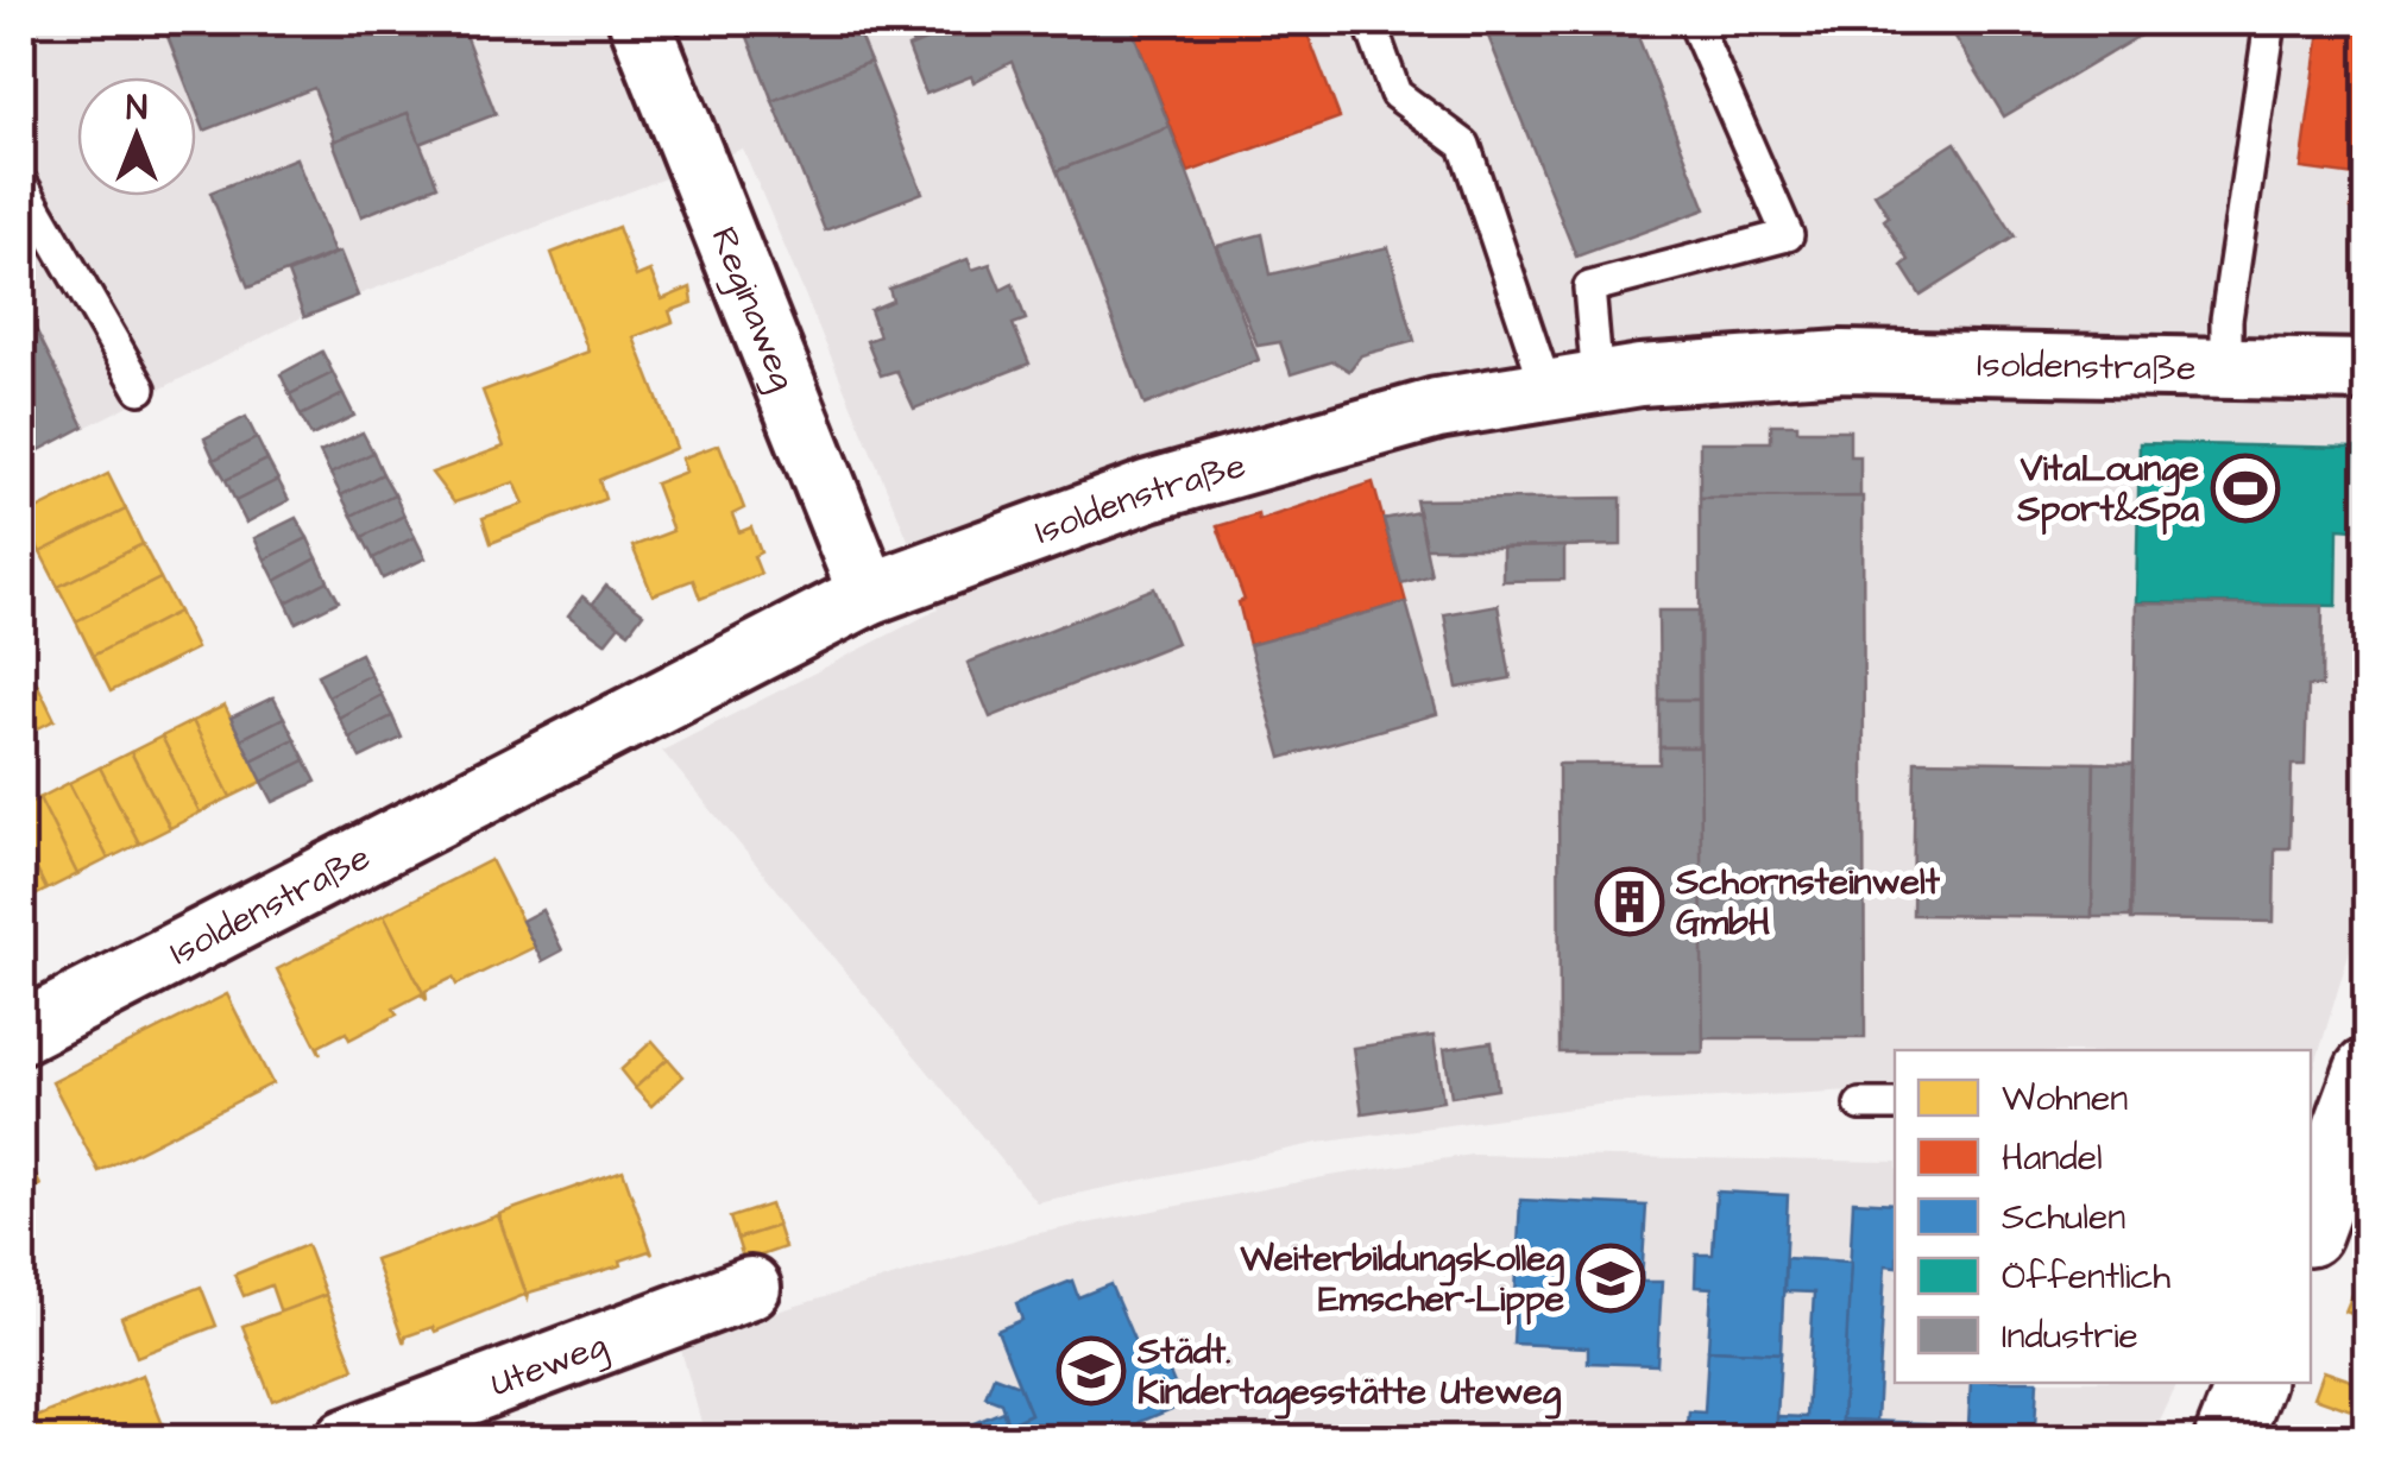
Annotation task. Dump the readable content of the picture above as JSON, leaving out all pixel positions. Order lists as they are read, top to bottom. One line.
{"streets":{"street":["Reginaweg","Isoldenstraße","Uteweg"]},"crossings":[["Reginaweg","Isoldenstraße"]],"places":{"sports":["VitaLounge Sport&Spa"],"building":["Schornsteinwelt GmbH"],"school or university":["Weiterbildungskolleg Emscher-Lippe","Städt. Kindertagesstätte Uteweg"]},"legend":["Wohnen","Handel","Schulen","Öffentlich","Industrie"],"north":"top"}
